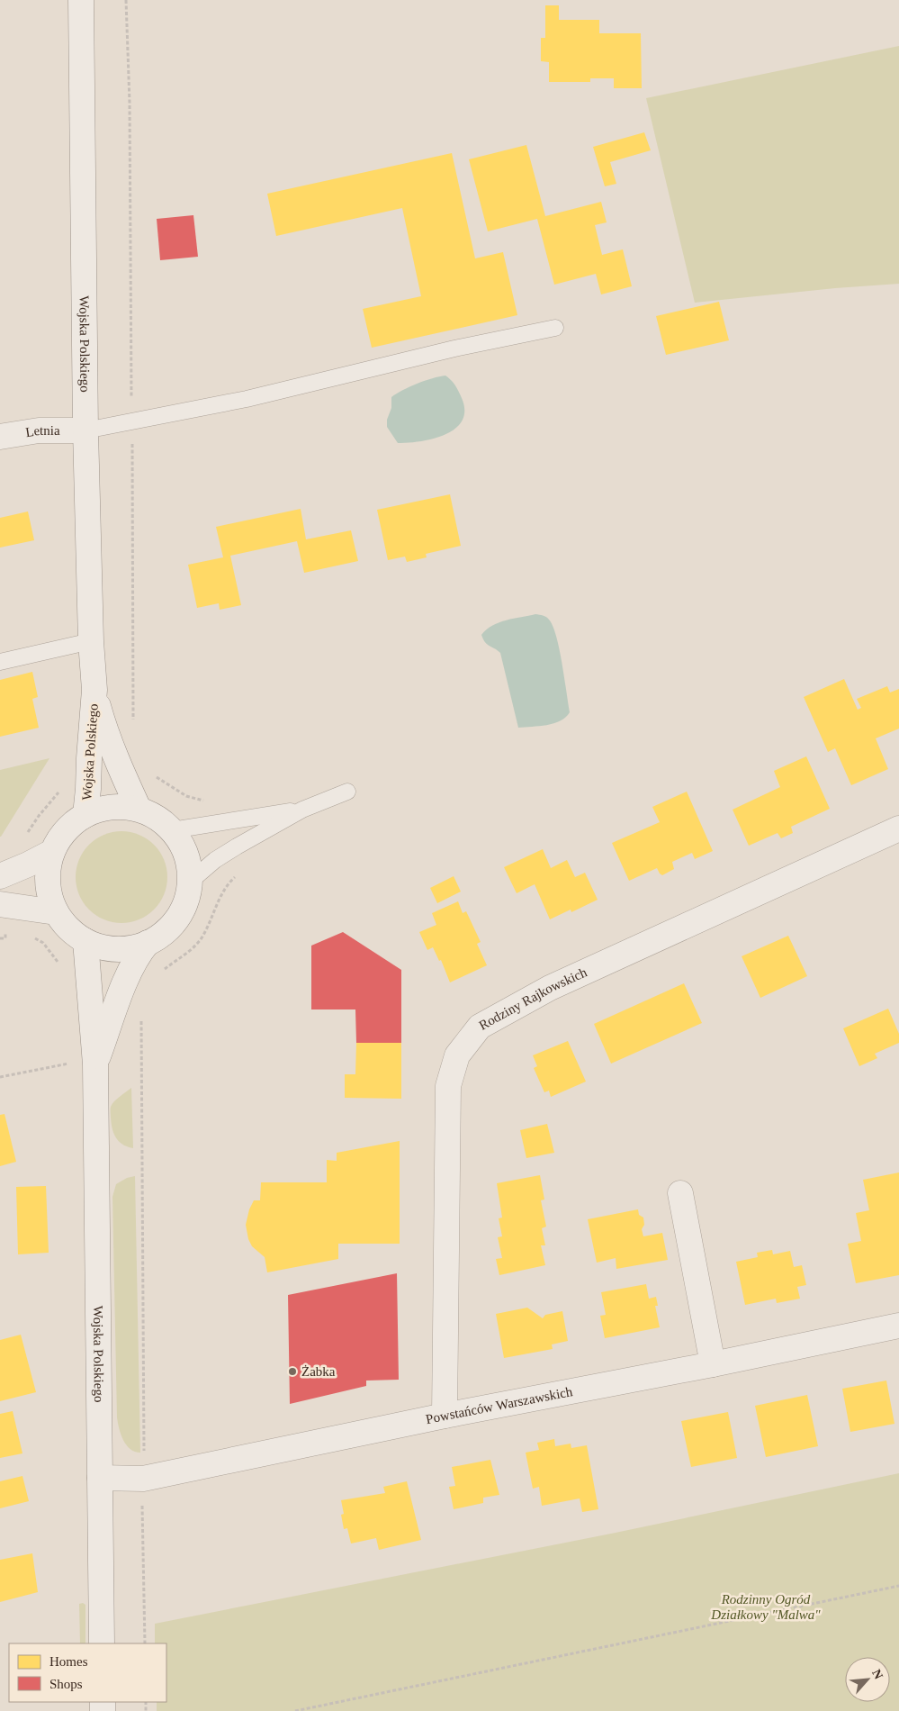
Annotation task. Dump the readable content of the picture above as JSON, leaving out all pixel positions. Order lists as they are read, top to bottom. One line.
{"streets":{"main road":["Wojska Polskiego","Letnia","Rodziny Rajkowskich","Powstańców Warszawskich"]},"crossings":[["Wojska Polskiego","Letnia"],["Wojska Polskiego","Powstańców Warszawskich"],["Rodziny Rajkowskich","Powstańców Warszawskich"]],"parks":["Rodzinny Ogród Działkowy \"Malwa\""],"places":["Żabka"],"legend":["Homes","Shops"],"north":"top right"}
